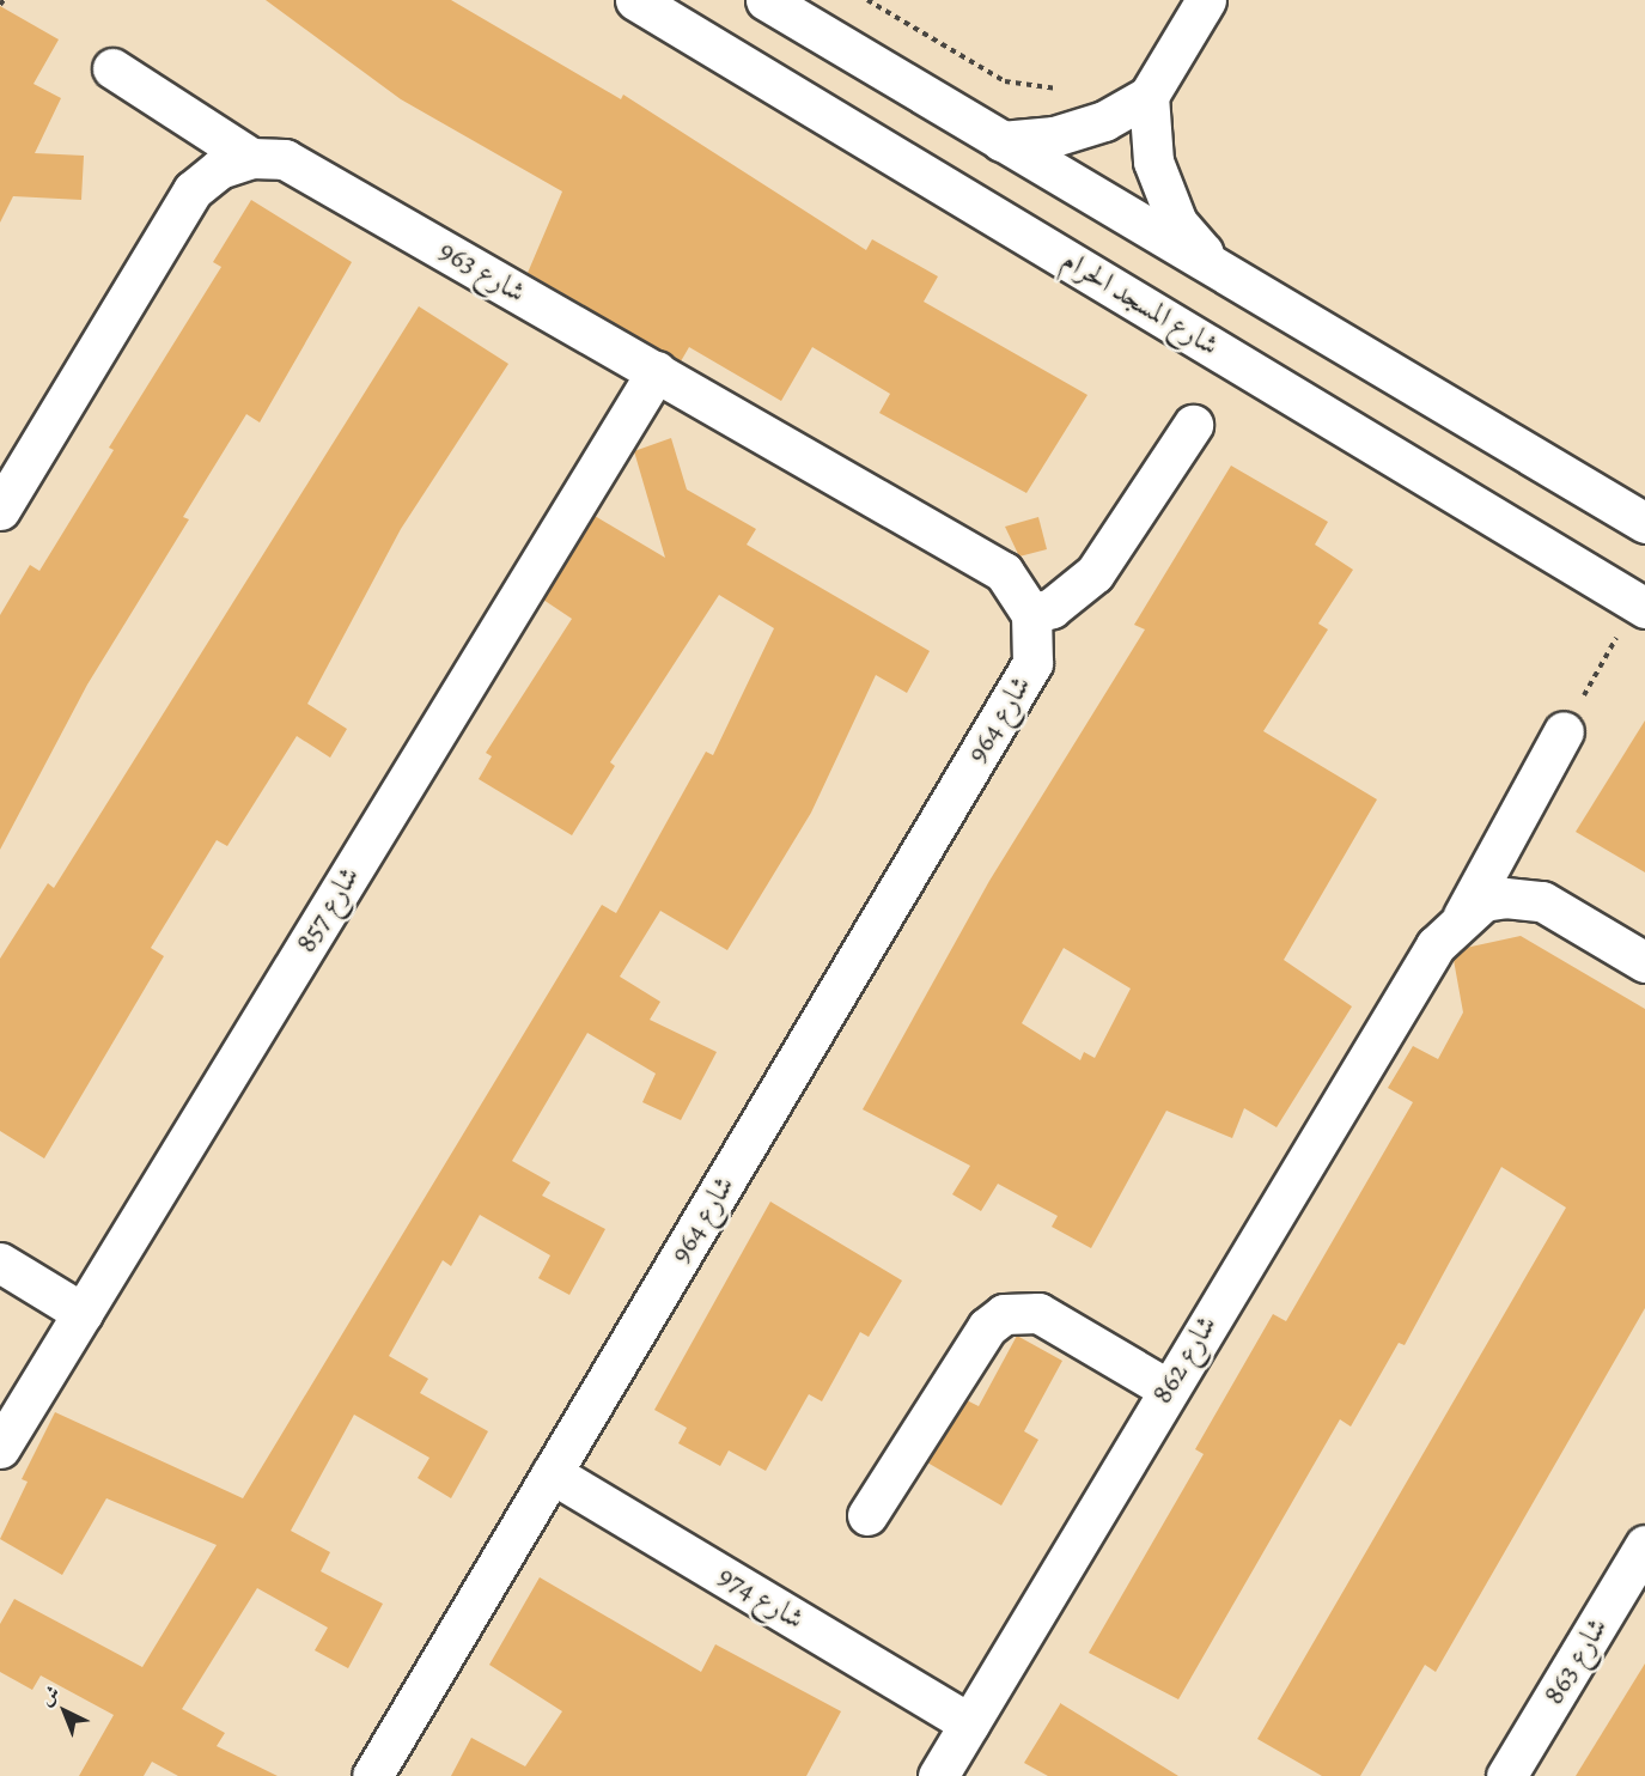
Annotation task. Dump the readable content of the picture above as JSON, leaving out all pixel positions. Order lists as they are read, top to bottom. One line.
{"streets":{"street":["شارع 963","شارع المسجد الحرام","شارع 964","شارع 857","شارع 862","شارع 974","شارع 863"]},"crossings":[["شارع 963","شارع 964"],["شارع 963","شارع 857"],["شارع 964","شارع 974"],["شارع 862","شارع 974"]],"north":"top left"}
